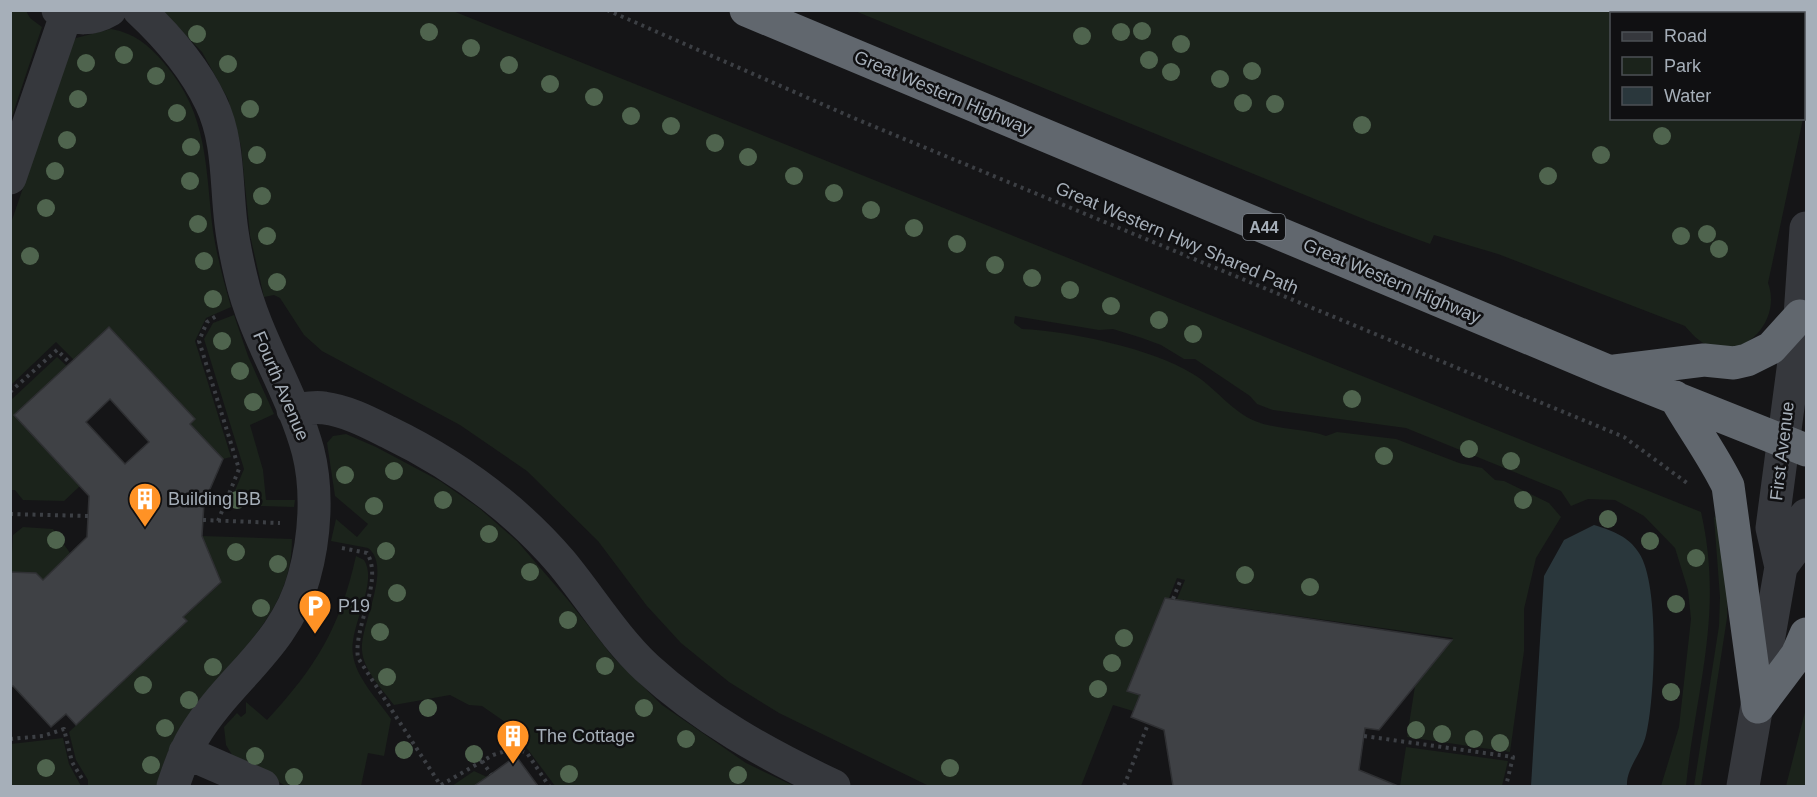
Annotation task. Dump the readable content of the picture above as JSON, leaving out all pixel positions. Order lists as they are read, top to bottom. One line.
{"streets":{"highway":["Great Western Highway","A44"],"street":["Fourth Avenue","First Avenue"],"path":["Great Western Hwy Shared Path"]},"crossings":[["Great Western Highway","First Avenue"]],"places":{"building":["Building BB","The Cottage"],"parking":["P19"]},"legend":["Road","Park","Water"]}
